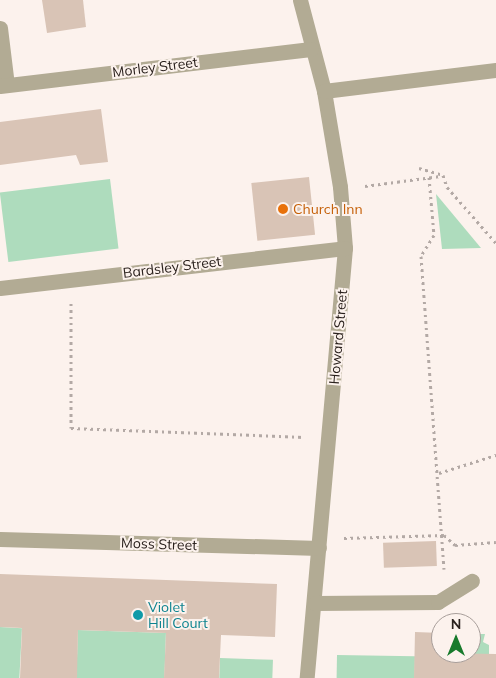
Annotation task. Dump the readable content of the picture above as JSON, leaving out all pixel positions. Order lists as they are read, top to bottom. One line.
{"streets":{"street":["Morley Street","Bardsley Street","Howard Street","Moss Street"]},"crossings":[["Morley Street","Howard Street"],["Bardsley Street","Howard Street"],["Howard Street","Moss Street"]],"places":["Church Inn","Violet Hill Court"],"north":"top"}
